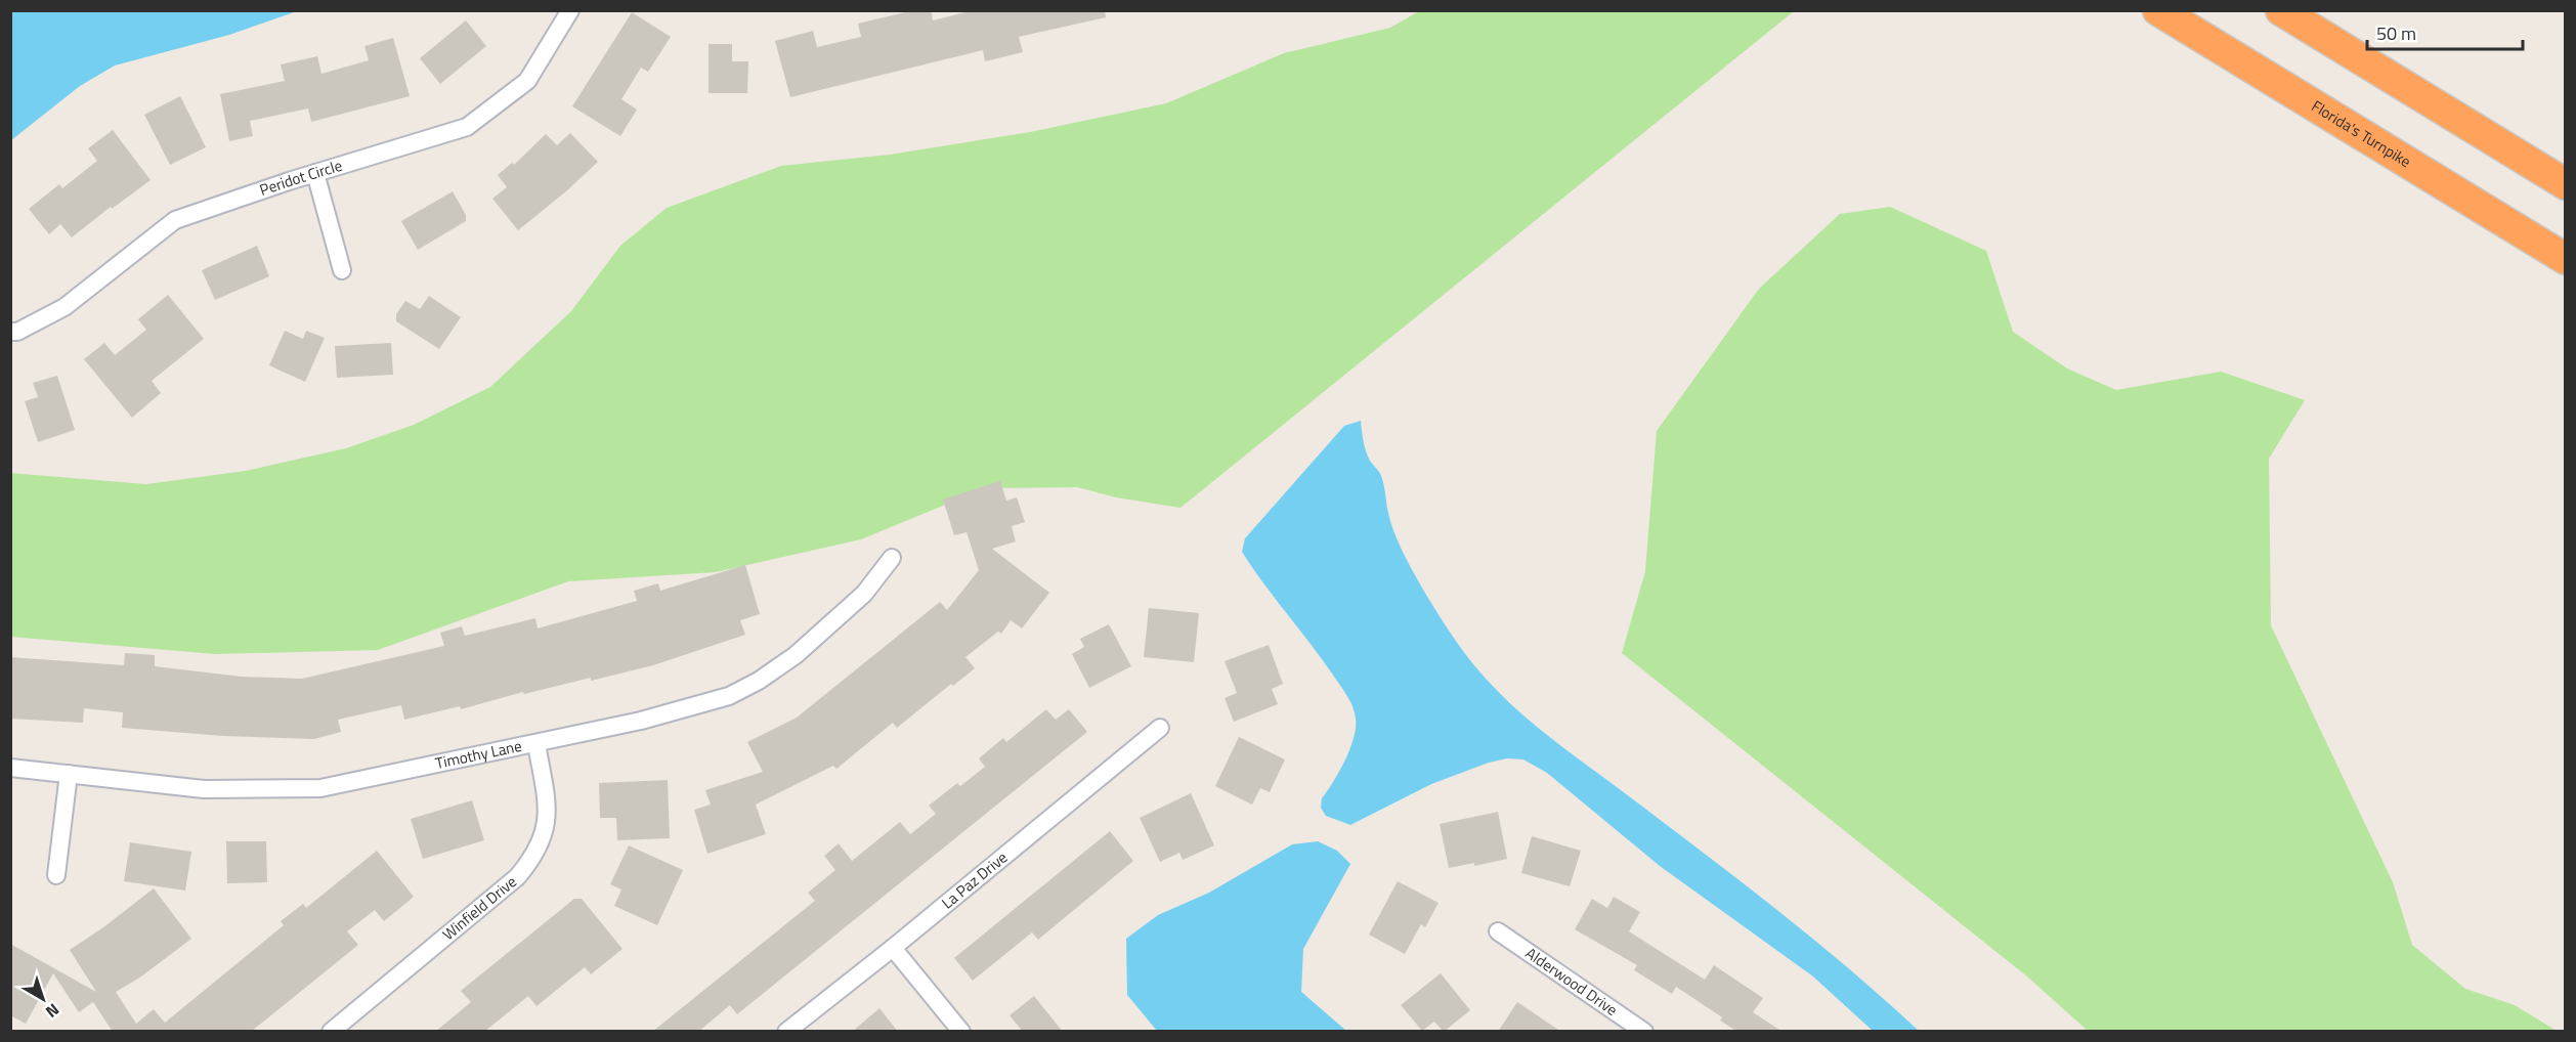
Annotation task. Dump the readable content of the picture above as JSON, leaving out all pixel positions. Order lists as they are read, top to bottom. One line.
{"streets":{"highway":["Florida's Turnpike"],"street":["Peridot Circle","Timothy Lane","La Paz Drive","Winfield Drive","Alderwood Drive"]},"crossings":[["Timothy Lane","Winfield Drive"]],"scale_bar":"50 m","north":"bottom right"}
